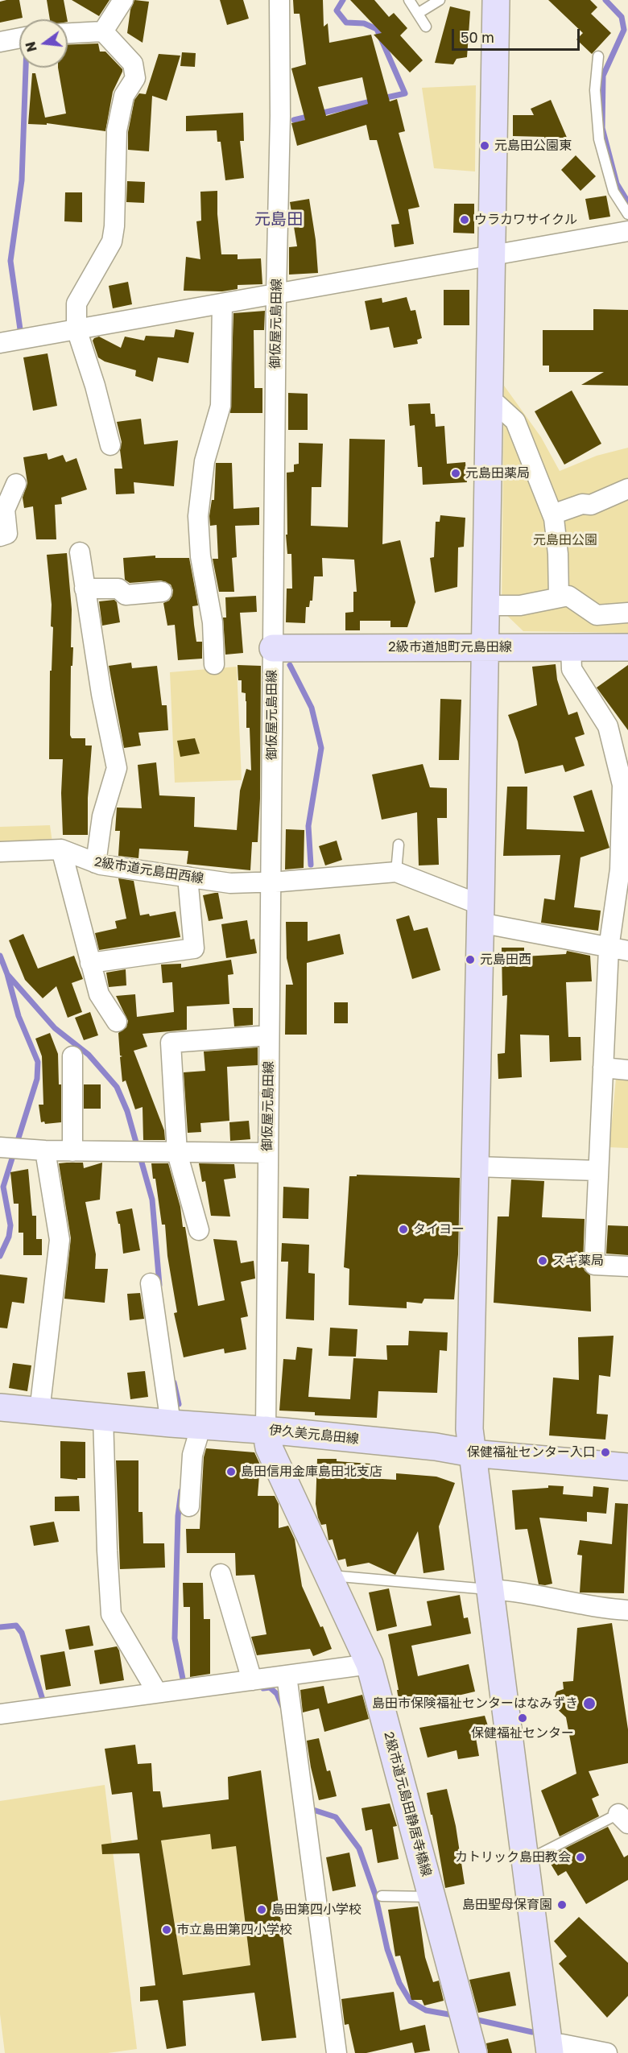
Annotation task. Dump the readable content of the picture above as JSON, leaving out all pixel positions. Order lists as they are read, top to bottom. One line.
{"streets":{"street":["御仮屋元島田線","2級市道旭町元島田線","2級市道元島田西線","伊久美元島田線","2級市道元島田静居寺橋線"]},"crossings":[["御仮屋元島田線","2級市道旭町元島田線"],["御仮屋元島田線","2級市道元島田西線"],["御仮屋元島田線","伊久美元島田線"],["御仮屋元島田線","2級市道元島田静居寺橋線"],["伊久美元島田線","2級市道元島田静居寺橋線"]],"districts":["元島田"],"parks":["元島田公園"],"places":["元島田公園東","ウラカワサイクル","元島田薬局","元島田西","タイヨー","スギ薬局","保健福祉センター入口","島田信用金庫島田北支店","島田市保険福祉センターはなみずき","保健福祉センター","カトリック島田教会","島田聖母保育園","島田第四小学校","市立島田第四小学校"],"scale_bar":"50 m","north":"left"}
